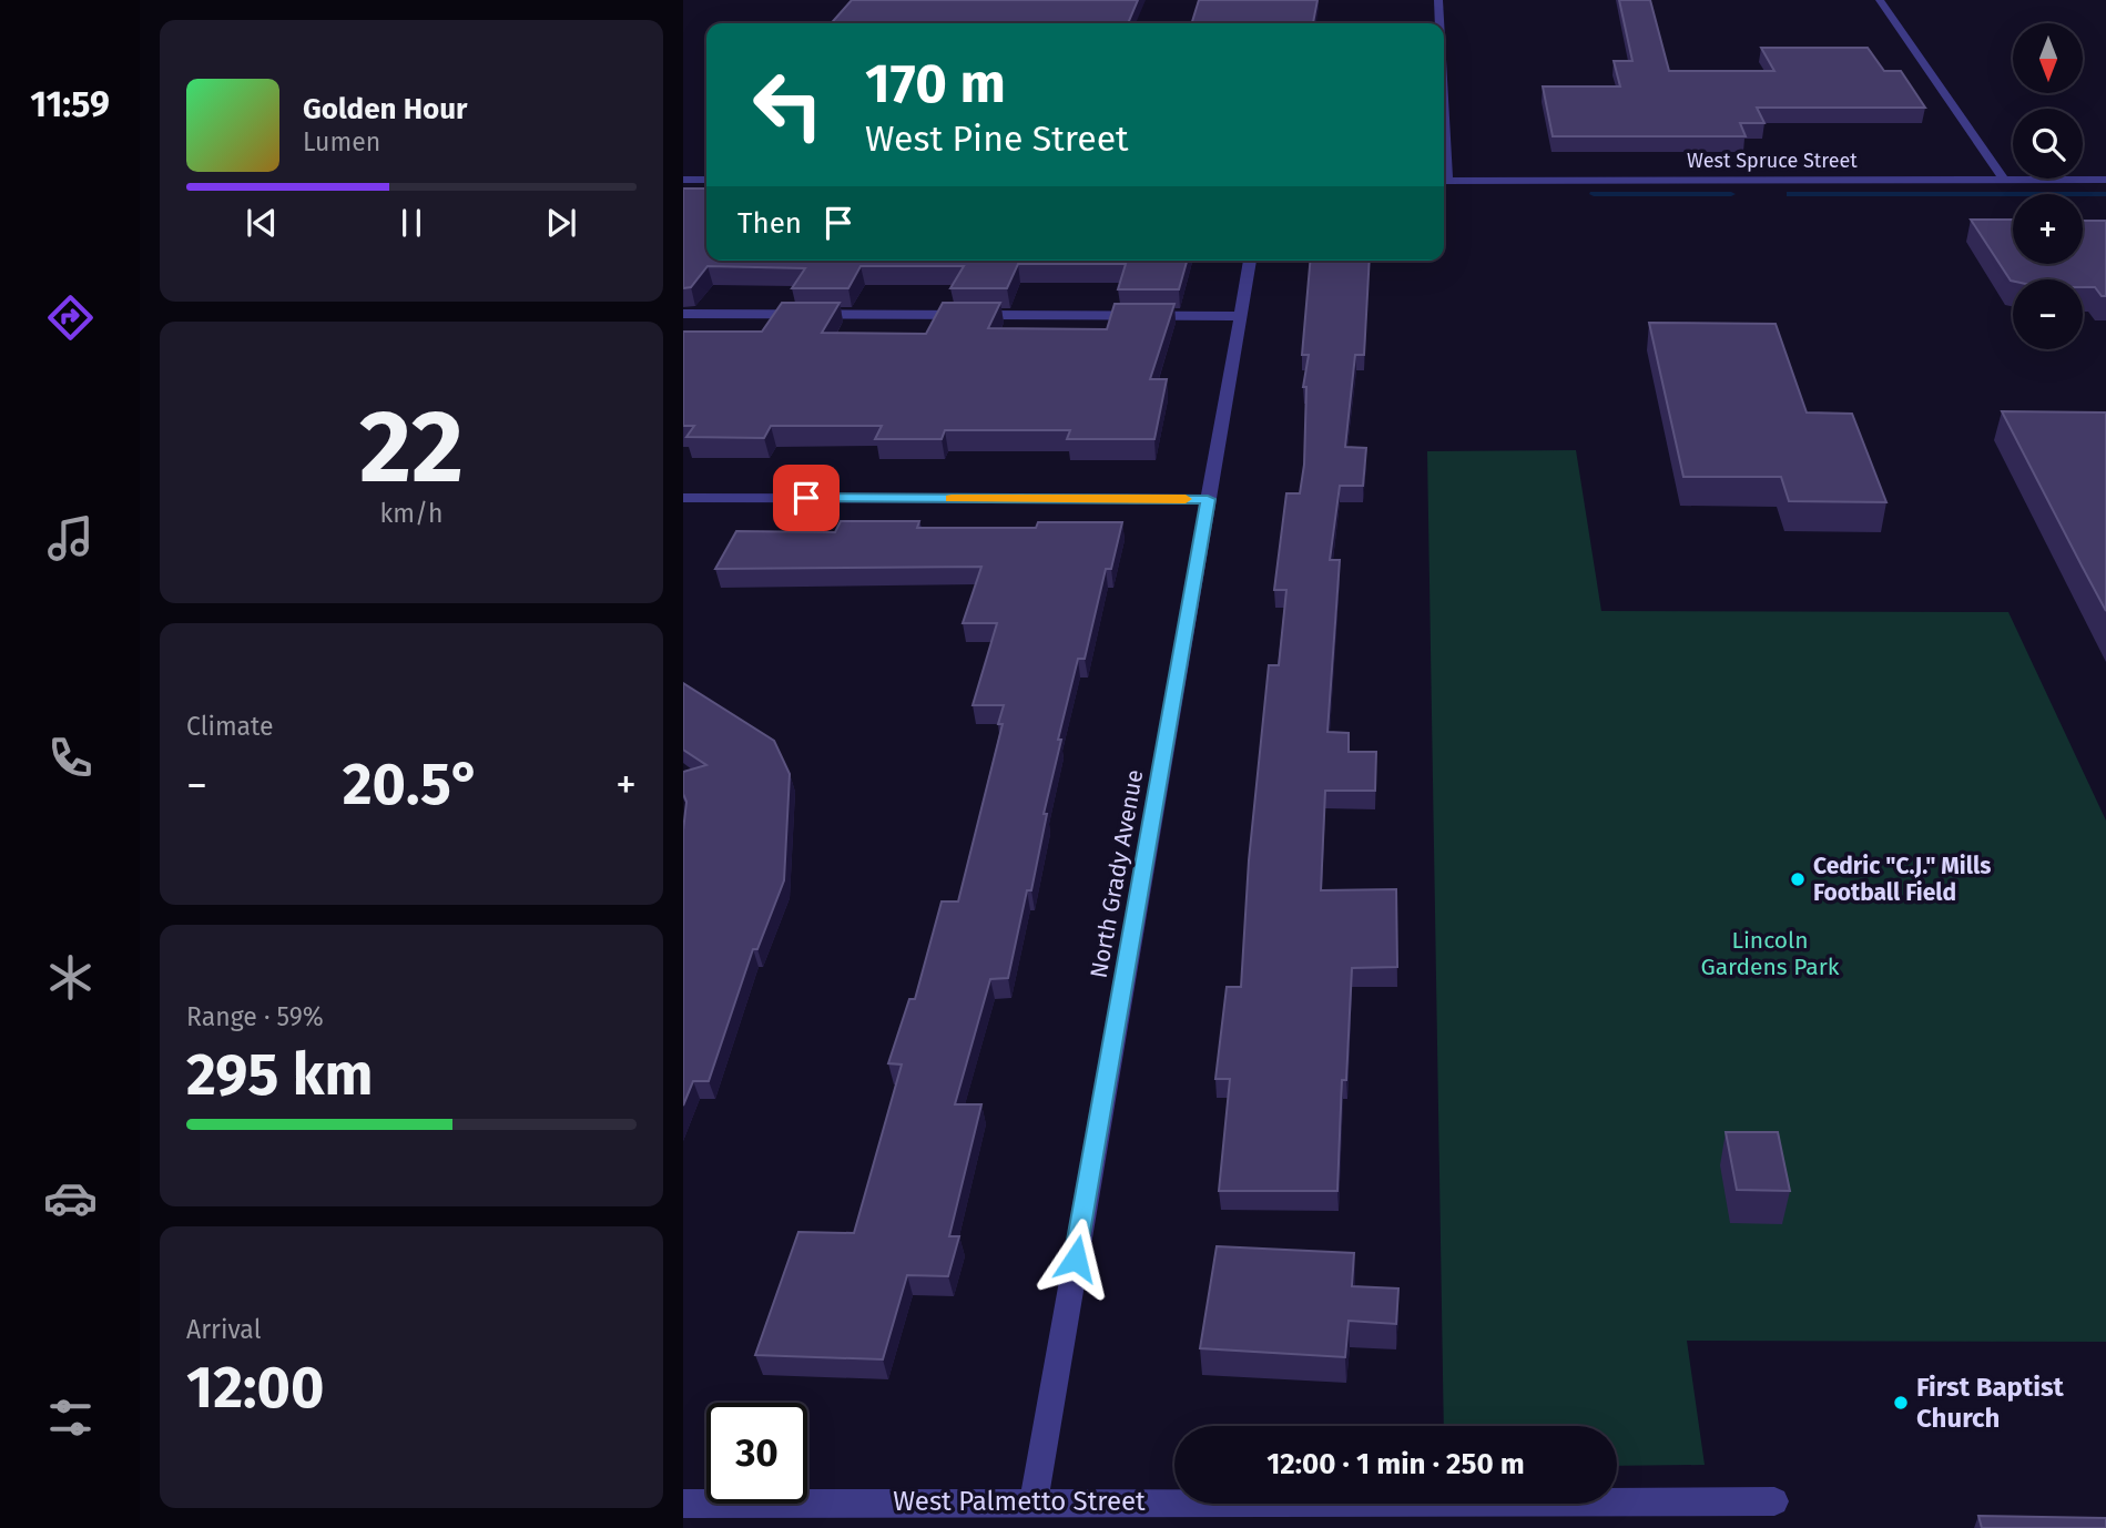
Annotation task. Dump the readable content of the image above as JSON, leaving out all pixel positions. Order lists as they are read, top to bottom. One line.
{"streets":{"street":["West Spruce Street","North Grady Avenue","West Palmetto Street"]},"crossings":[["North Grady Avenue","West Palmetto Street"]],"parks":["Lincoln Gardens Park"],"places":["Cedric \"C.J.\" Mills Football Field","First Baptist Church"],"north":"bottom","page":{"tabs":"11:59","map_buttons":["+","−"],"turn":["170 m","West Pine Street"],"song":["Golden Hour","Lumen"],"then":"Then","tile":[["22","km/h"],"Climate",["Range · 59%","295 km"],["Arrival","12:00"]],"heat":["−","20.5°","+"],"limit":"30","trip":"12:00 · 1 min · 250 m"}}
